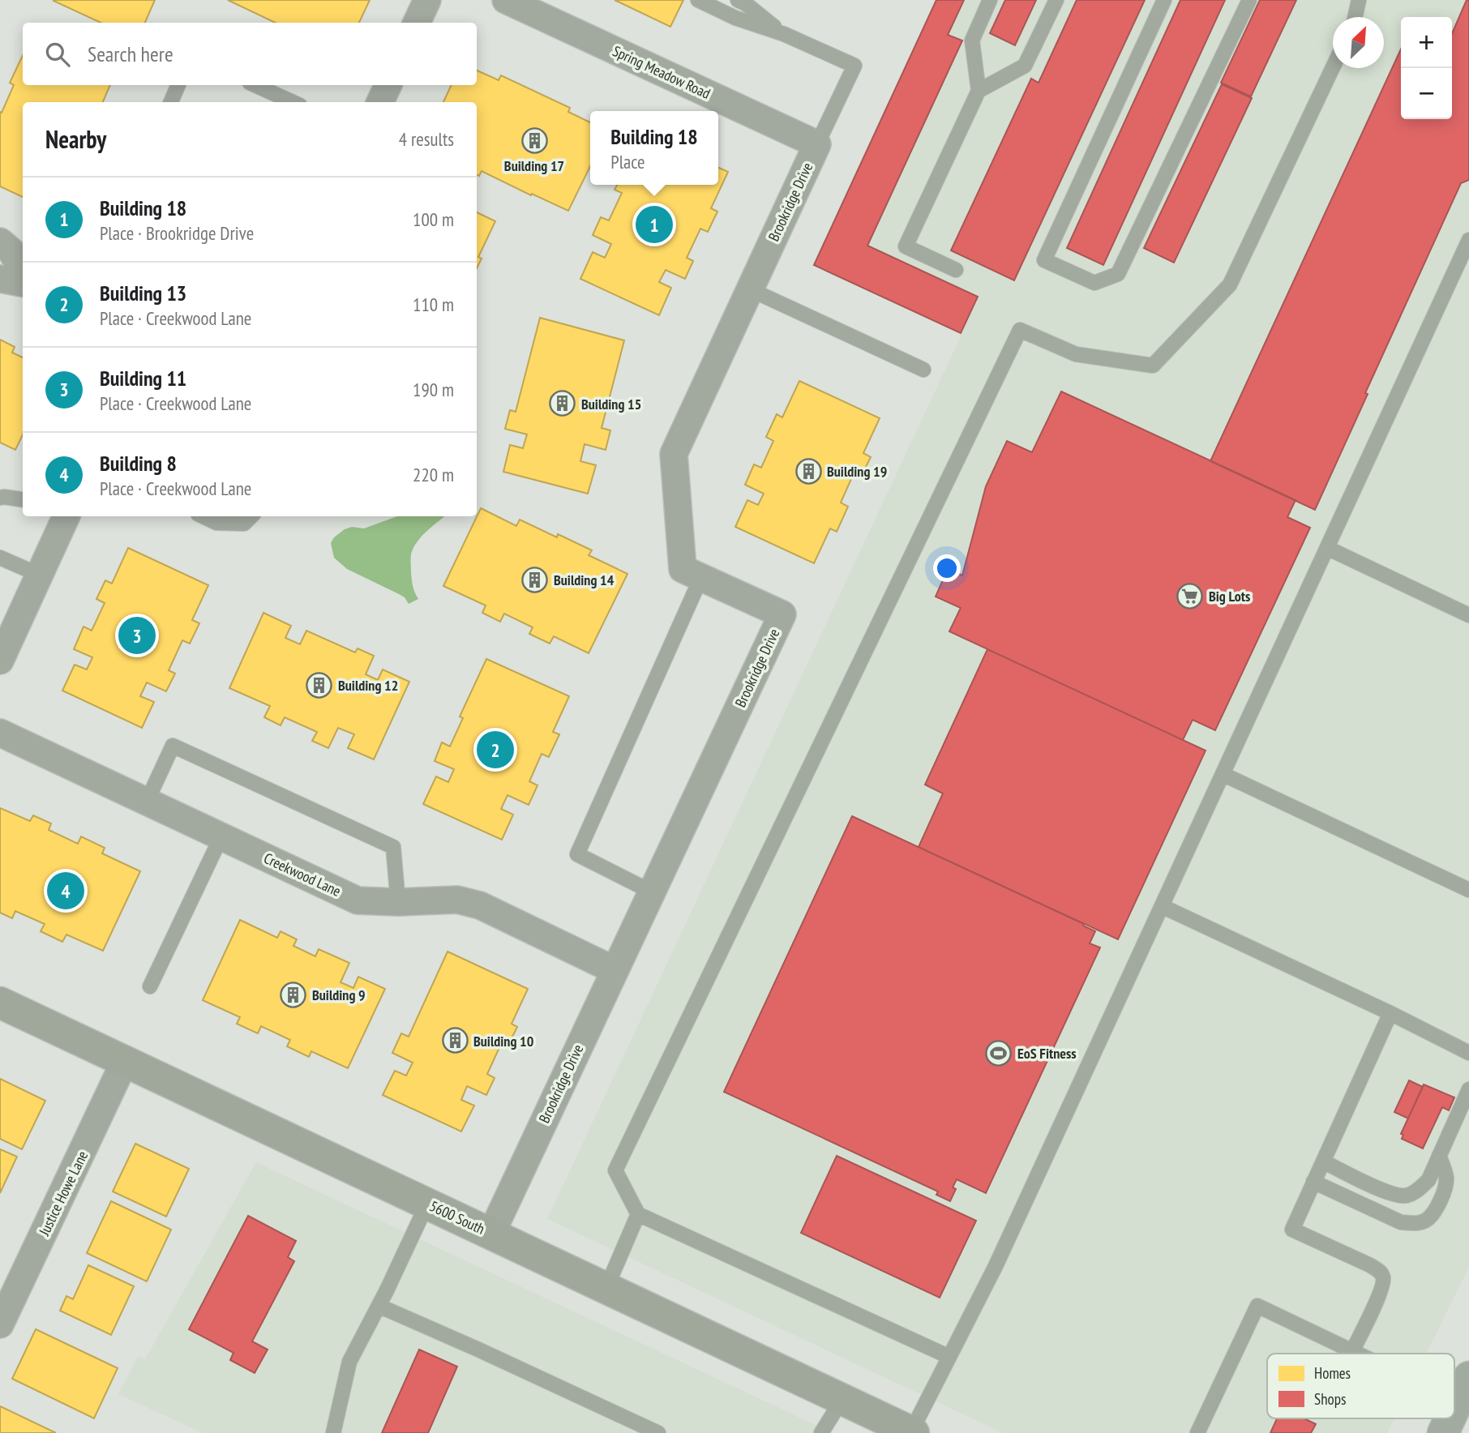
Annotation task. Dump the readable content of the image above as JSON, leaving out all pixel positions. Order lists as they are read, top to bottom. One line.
{"streets":{"main road":["5600 South"],"street":["Spring Meadow Road","Brookridge Drive","Creekwood Lane","Justice Howe Lane"]},"crossings":[["Spring Meadow Road","Brookridge Drive"],["Brookridge Drive","Creekwood Lane"],["Brookridge Drive","5600 South"],["Justice Howe Lane","5600 South"]],"places":{"building":["Building 17","Building 15","Building 19","Building 14","Building 12","Building 9","Building 10"],"supermarket":["Big Lots"],"sports":["EoS Fitness"]},"legend":["Homes","Shops"],"north":"top right","page":{"map_buttons":["+","−"],"search":"Search here","heading":["Nearby","4 results"],"popup":["Building 18","Place"],"list":[{"mark":"1","name":"Building 18","note":"Place · Brookridge Drive","value":"100 m"},{"mark":"2","name":"Building 13","note":"Place · Creekwood Lane","value":"110 m"},{"mark":"3","name":"Building 11","note":"Place · Creekwood Lane","value":"190 m"},{"mark":"4","name":"Building 8","note":"Place · Creekwood Lane","value":"220 m"}],"pins":["1","3","2","4"]}}
